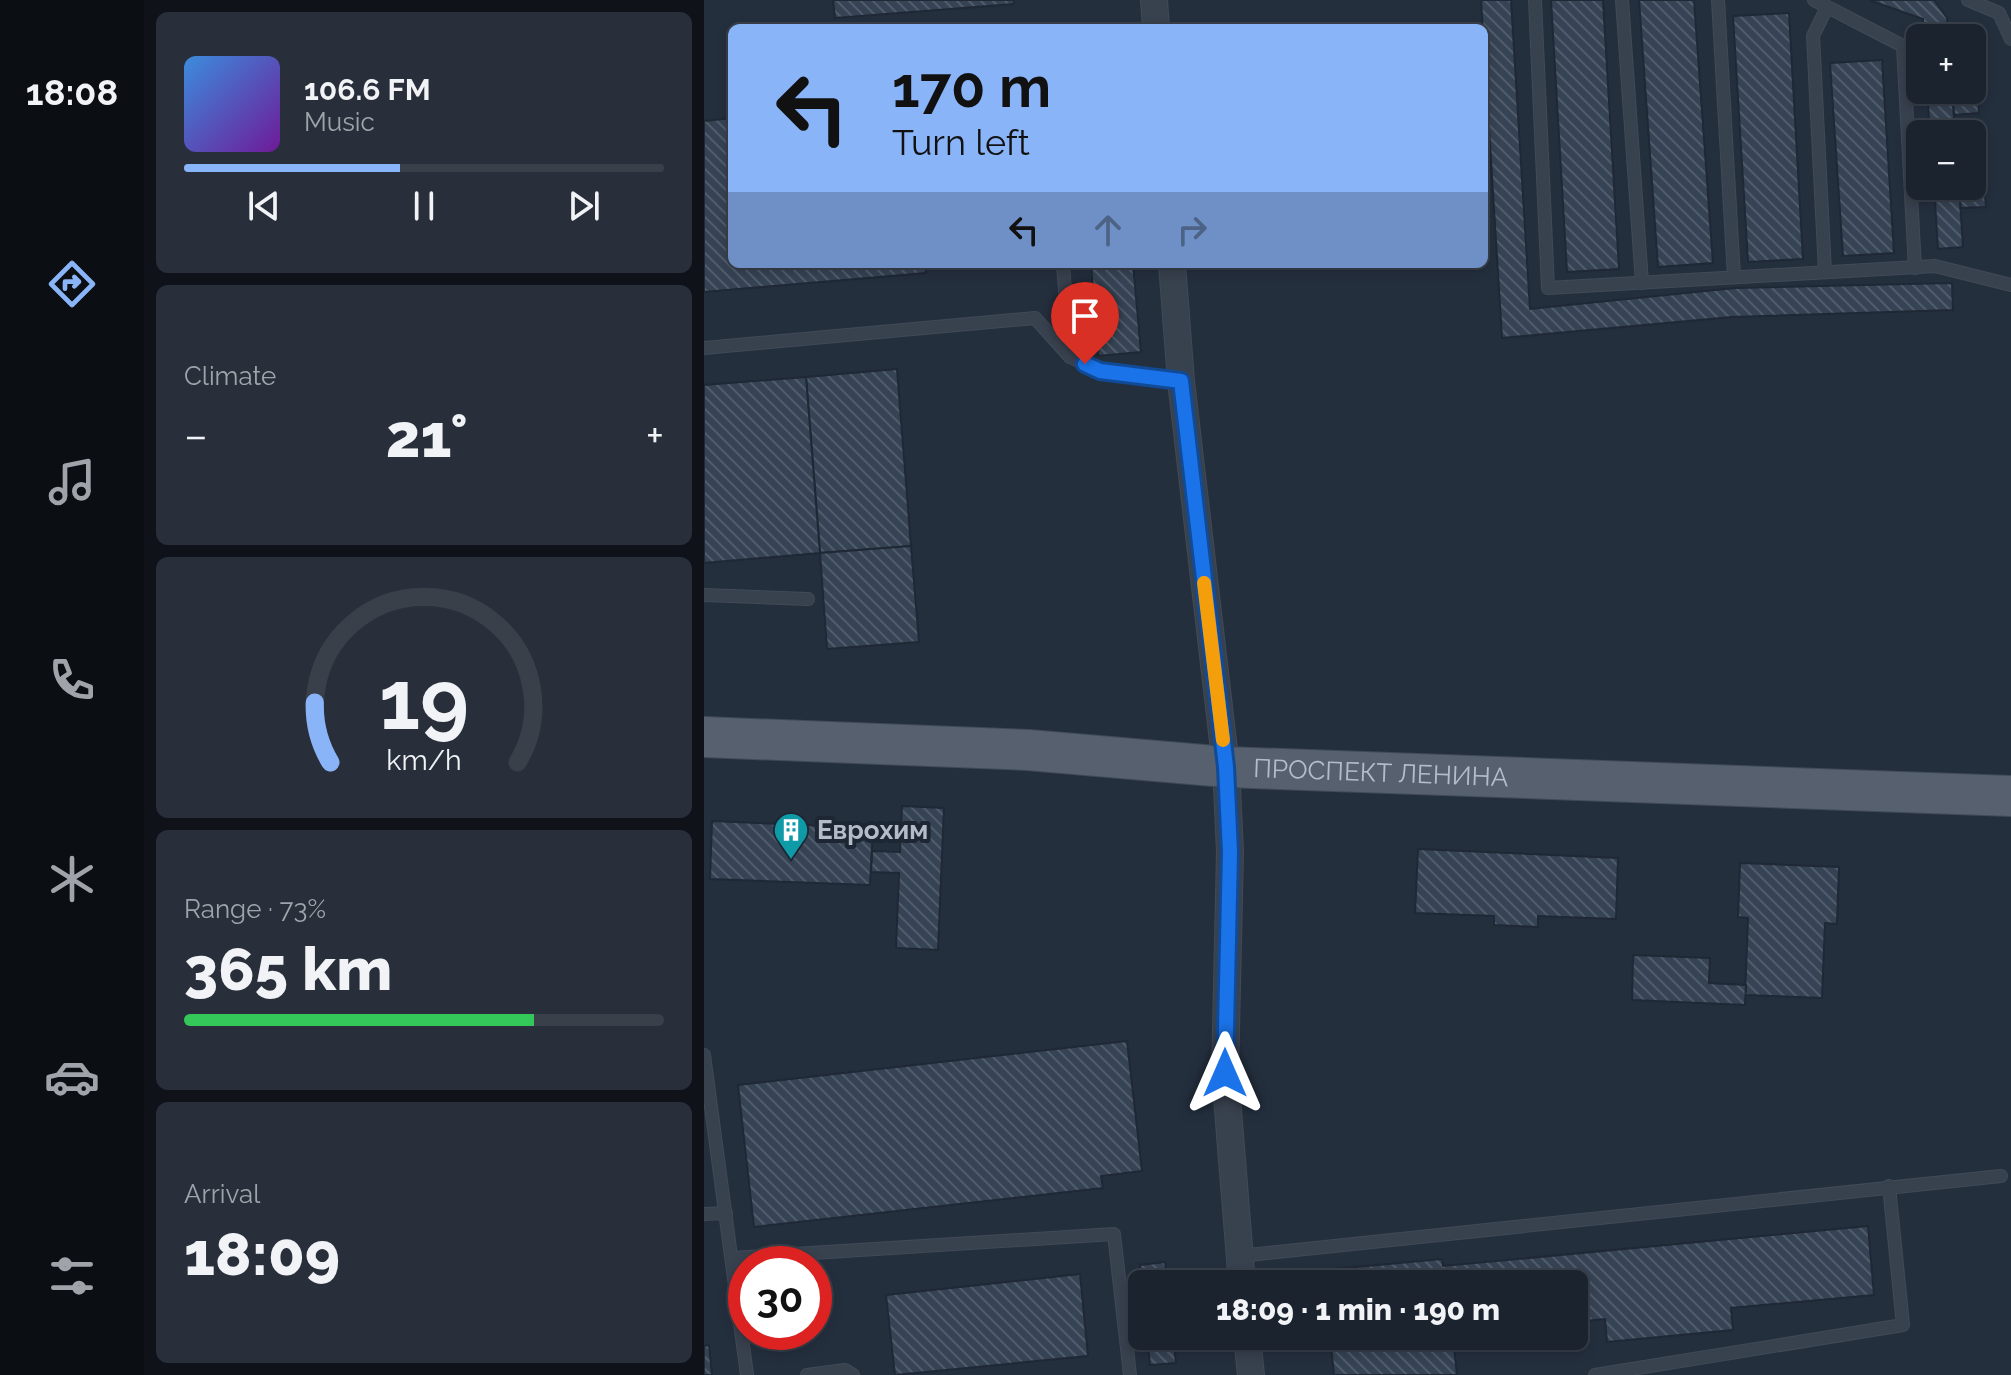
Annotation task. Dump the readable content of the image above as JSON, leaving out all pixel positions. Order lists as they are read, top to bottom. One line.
{"streets":{"main road":["ПРОСПЕКТ ЛЕНИНА"]},"places":{"building":["Еврохим"]},"page":{"tabs":"18:08","map_buttons":["+","−"],"turn":["170 m","Turn left"],"song":["106.6 FM","Music"],"tile":["Climate",["Range · 73%","365 km"],["Arrival","18:09"]],"heat":["−","21°","+"],"limit":"30","trip":"18:09 · 1 min · 190 m","gauge":["19","km/h"]}}
